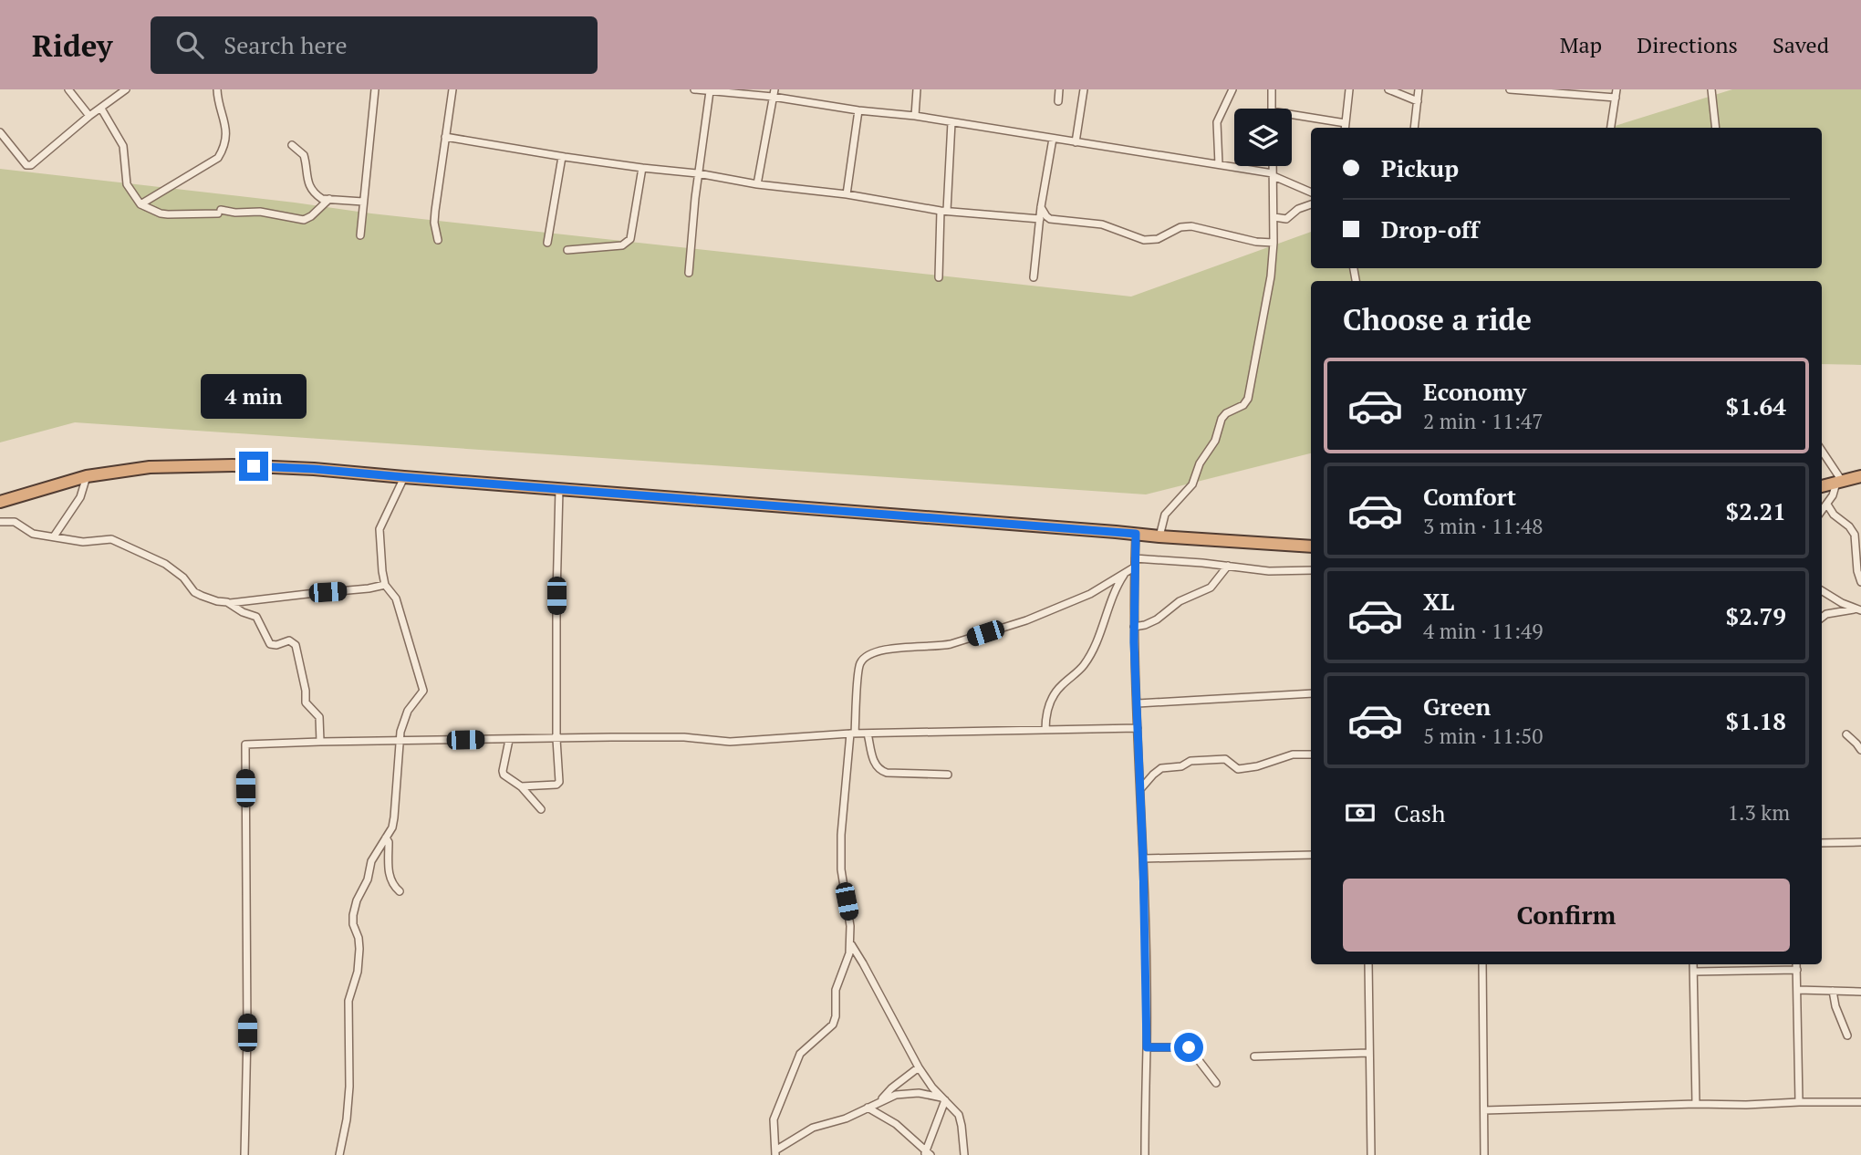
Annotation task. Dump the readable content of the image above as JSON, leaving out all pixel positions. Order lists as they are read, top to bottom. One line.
{"page":{"header":"Ridey","search":"Search here","nav":["Map","Directions","Saved"],"banner":["Pickup","Drop-off"],"heading":"Choose a ride","list":[{"name":"Economy","note":"2 min · 11:47","value":"$1.64"},{"name":"Comfort","note":"3 min · 11:48","value":"$2.21"},{"name":"XL","note":"4 min · 11:49","value":"$2.79"},{"name":"Green","note":"5 min · 11:50","value":"$1.18"}],"bubble":"4 min","pay":["Cash","1.3 km"],"buttons":"Confirm"}}
